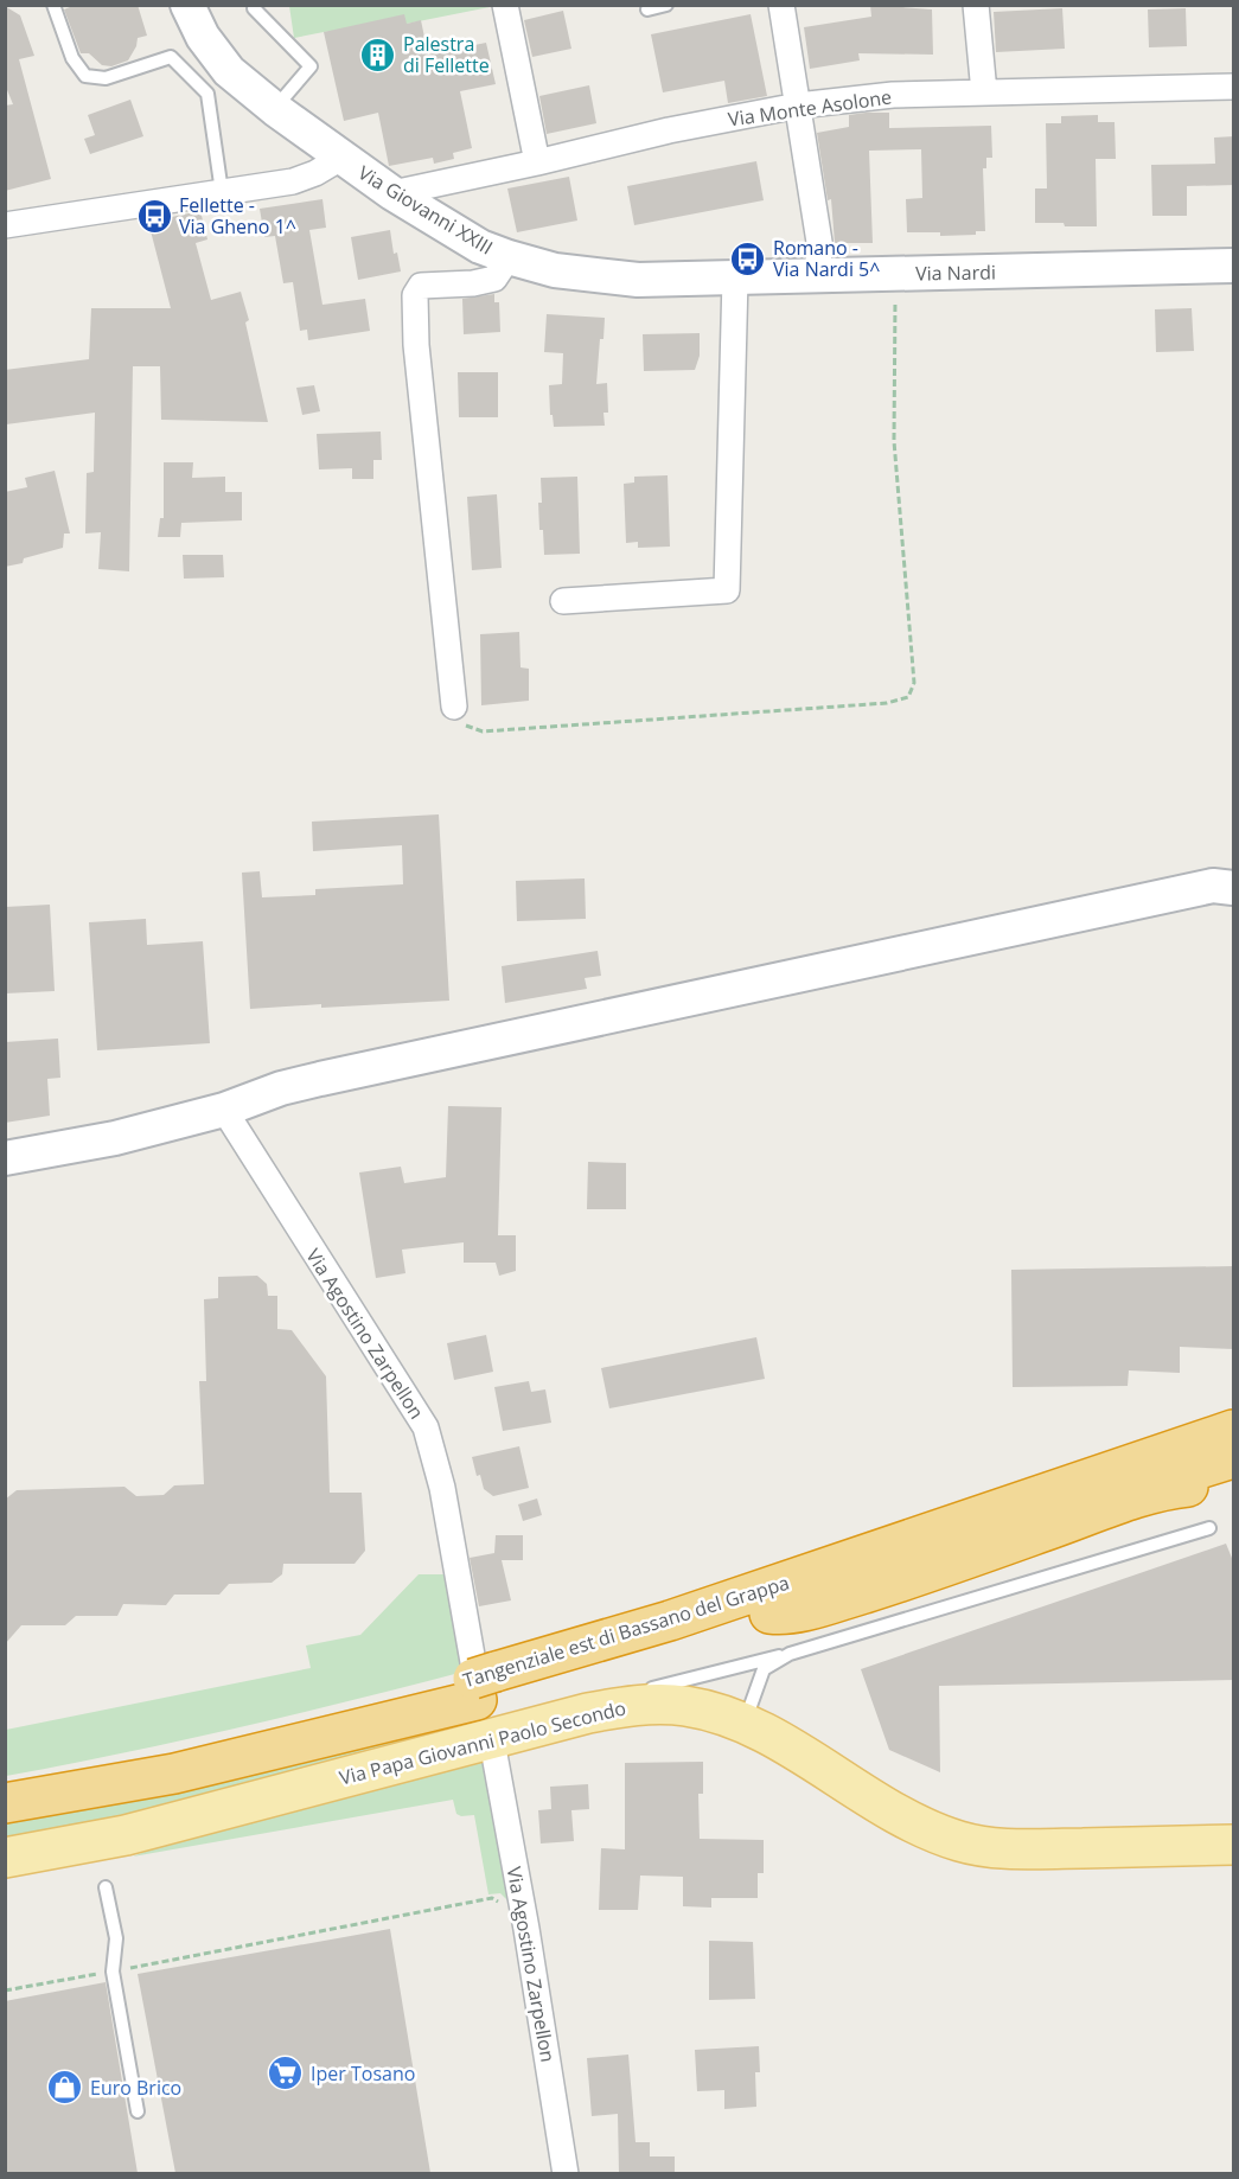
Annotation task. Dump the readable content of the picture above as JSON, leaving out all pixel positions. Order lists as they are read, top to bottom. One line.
{"streets":{"highway":["Tangenziale est di Bassano del Grappa"],"main road":["Via Papa Giovanni Paolo Secondo"],"street":["Via Monte Asolone","Via Giovanni XXIII","Via Nardi","Via Agostino Zarpellon"]},"crossings":[["Via Monte Asolone","Via Giovanni XXIII"],["Via Giovanni XXIII","Via Nardi"],["Via Agostino Zarpellon","Tangenziale est di Bassano del Grappa"]],"places":{"building":["Palestra di Fellette"],"bus stop":["Fellette - Via Gheno 1^","Romano - Via Nardi 5^"],"supermarket":["Iper Tosano"],"shop":["Euro Brico"]}}
